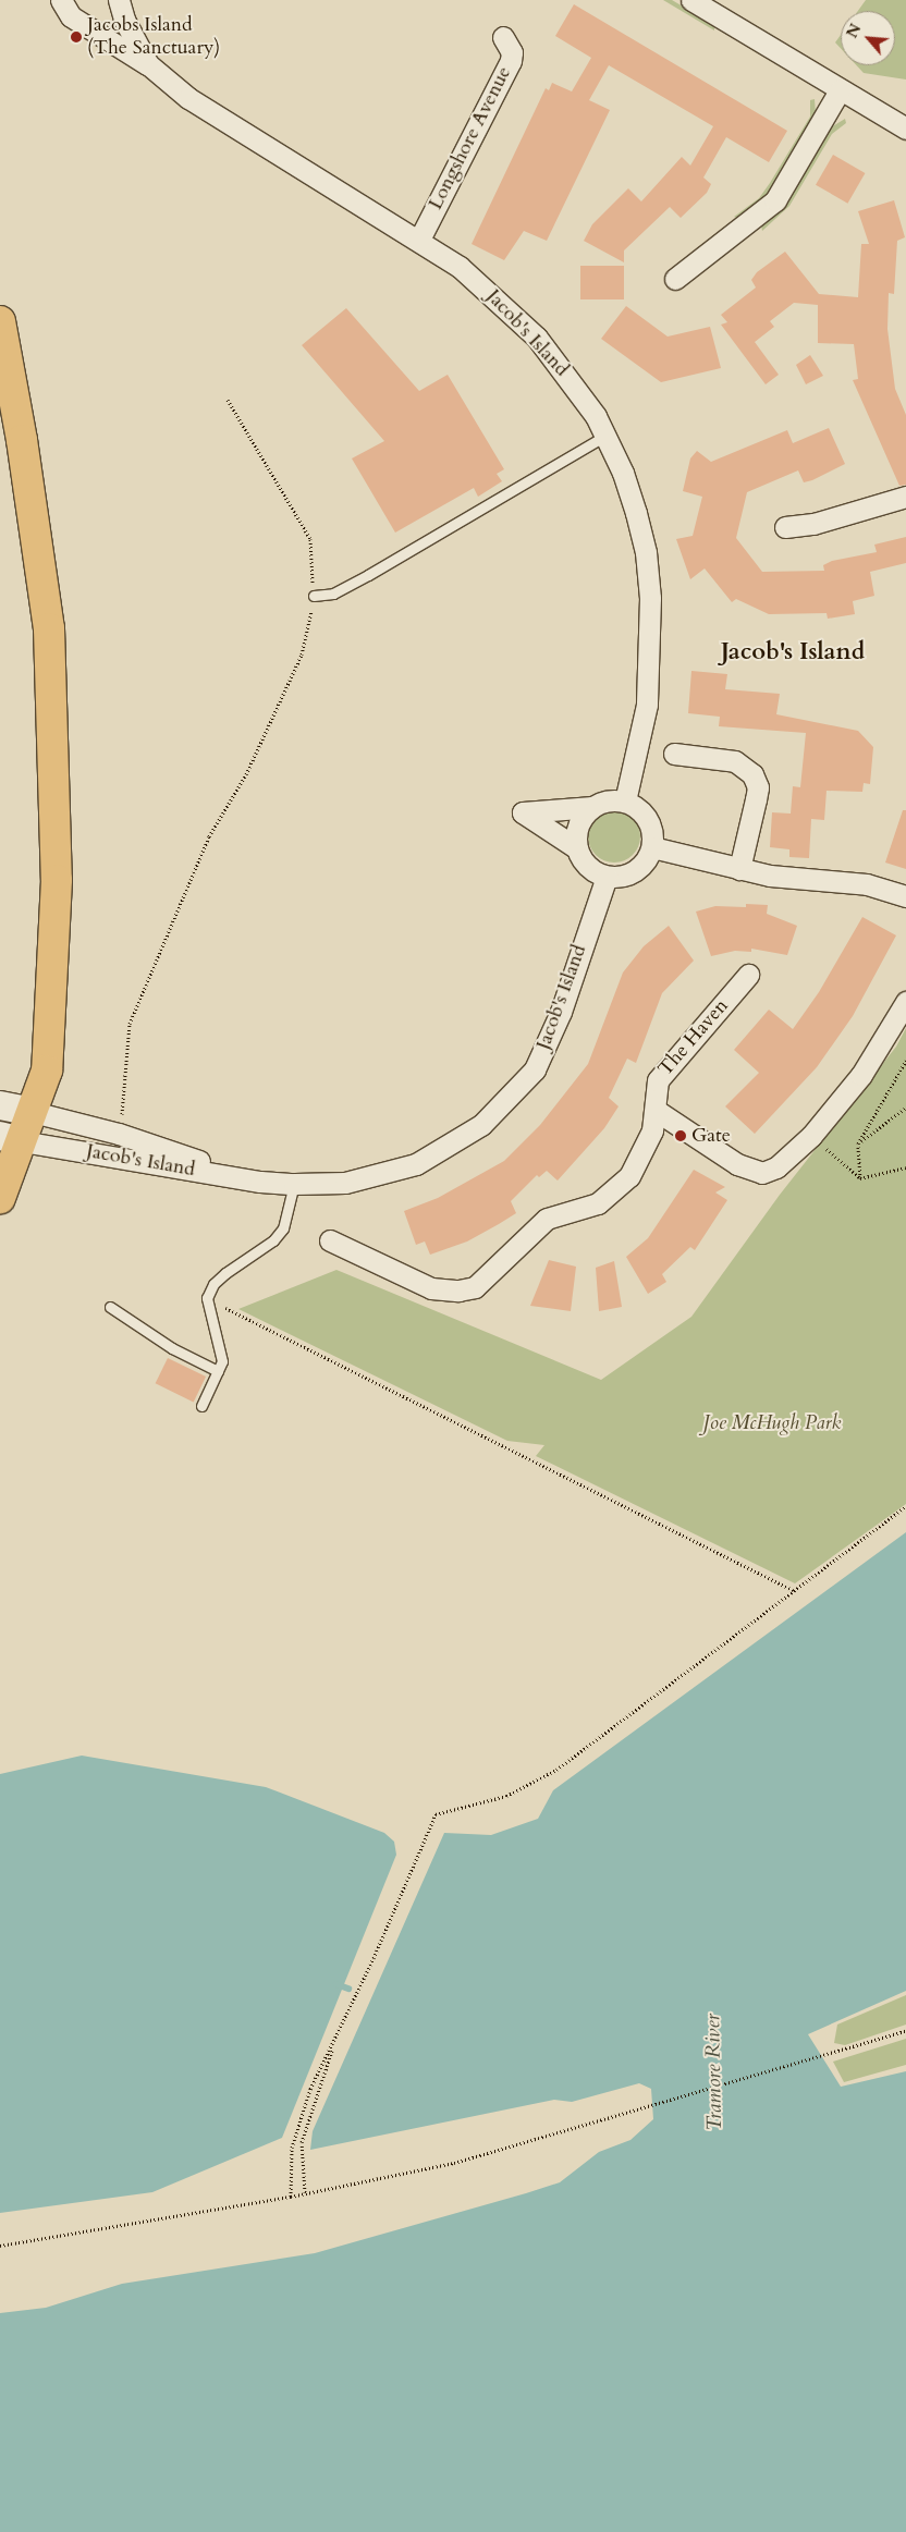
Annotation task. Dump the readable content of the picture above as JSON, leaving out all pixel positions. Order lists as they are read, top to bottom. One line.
{"streets":{"street":["Longshore Avenue","Jacob's Island","The Haven"]},"crossings":[["Longshore Avenue","Jacob's Island"]],"districts":["Jacob's Island"],"water":["Tramore River"],"parks":["Joe McHugh Park"],"places":["Jacobs Island (The Sanctuary)","Gate"],"north":"top left"}
